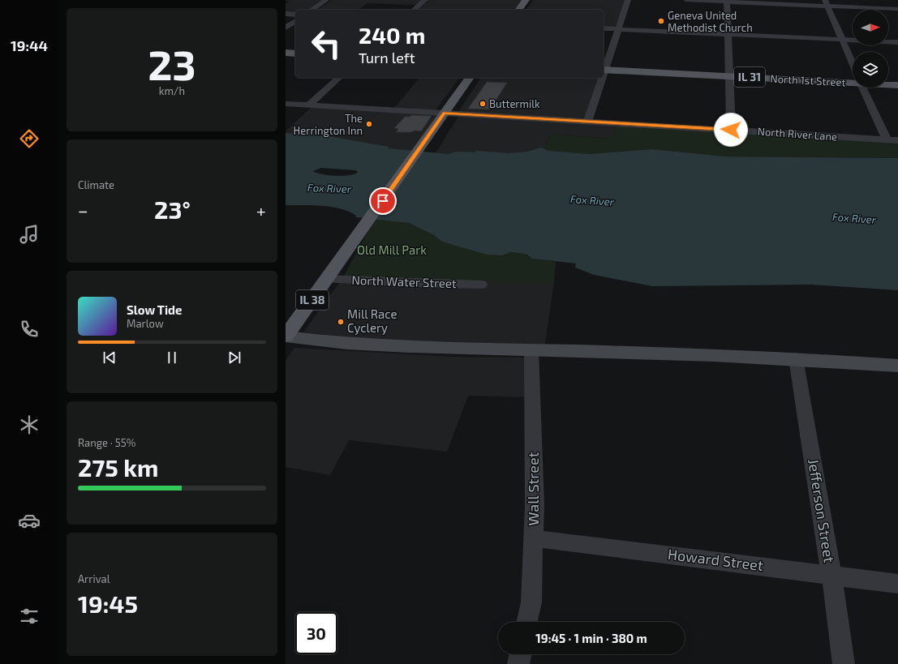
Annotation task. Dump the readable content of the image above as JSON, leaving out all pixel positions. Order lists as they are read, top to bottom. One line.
{"streets":{"main road":["IL 31","North 1st Street","IL 38"],"street":["North River Lane","North Water Street","Wall Street","Jefferson Street","Howard Street"]},"crossings":[["North River Lane","IL 38"],["North Water Street","IL 38"],["Wall Street","Howard Street"],["Jefferson Street","Howard Street"]],"water":["Fox River"],"parks":["Old Mill Park"],"places":["Geneva United Methodist Church","Buttermilk","The Herrington Inn","Mill Race Cyclery"],"north":"right","page":{"tabs":"19:44","tile":[["23","km/h"],"Climate",["Range · 55%","275 km"],["Arrival","19:45"]],"turn":["240 m","Turn left"],"heat":["−","23°","+"],"song":["Slow Tide","Marlow"],"limit":"30","trip":"19:45 · 1 min · 380 m"}}
